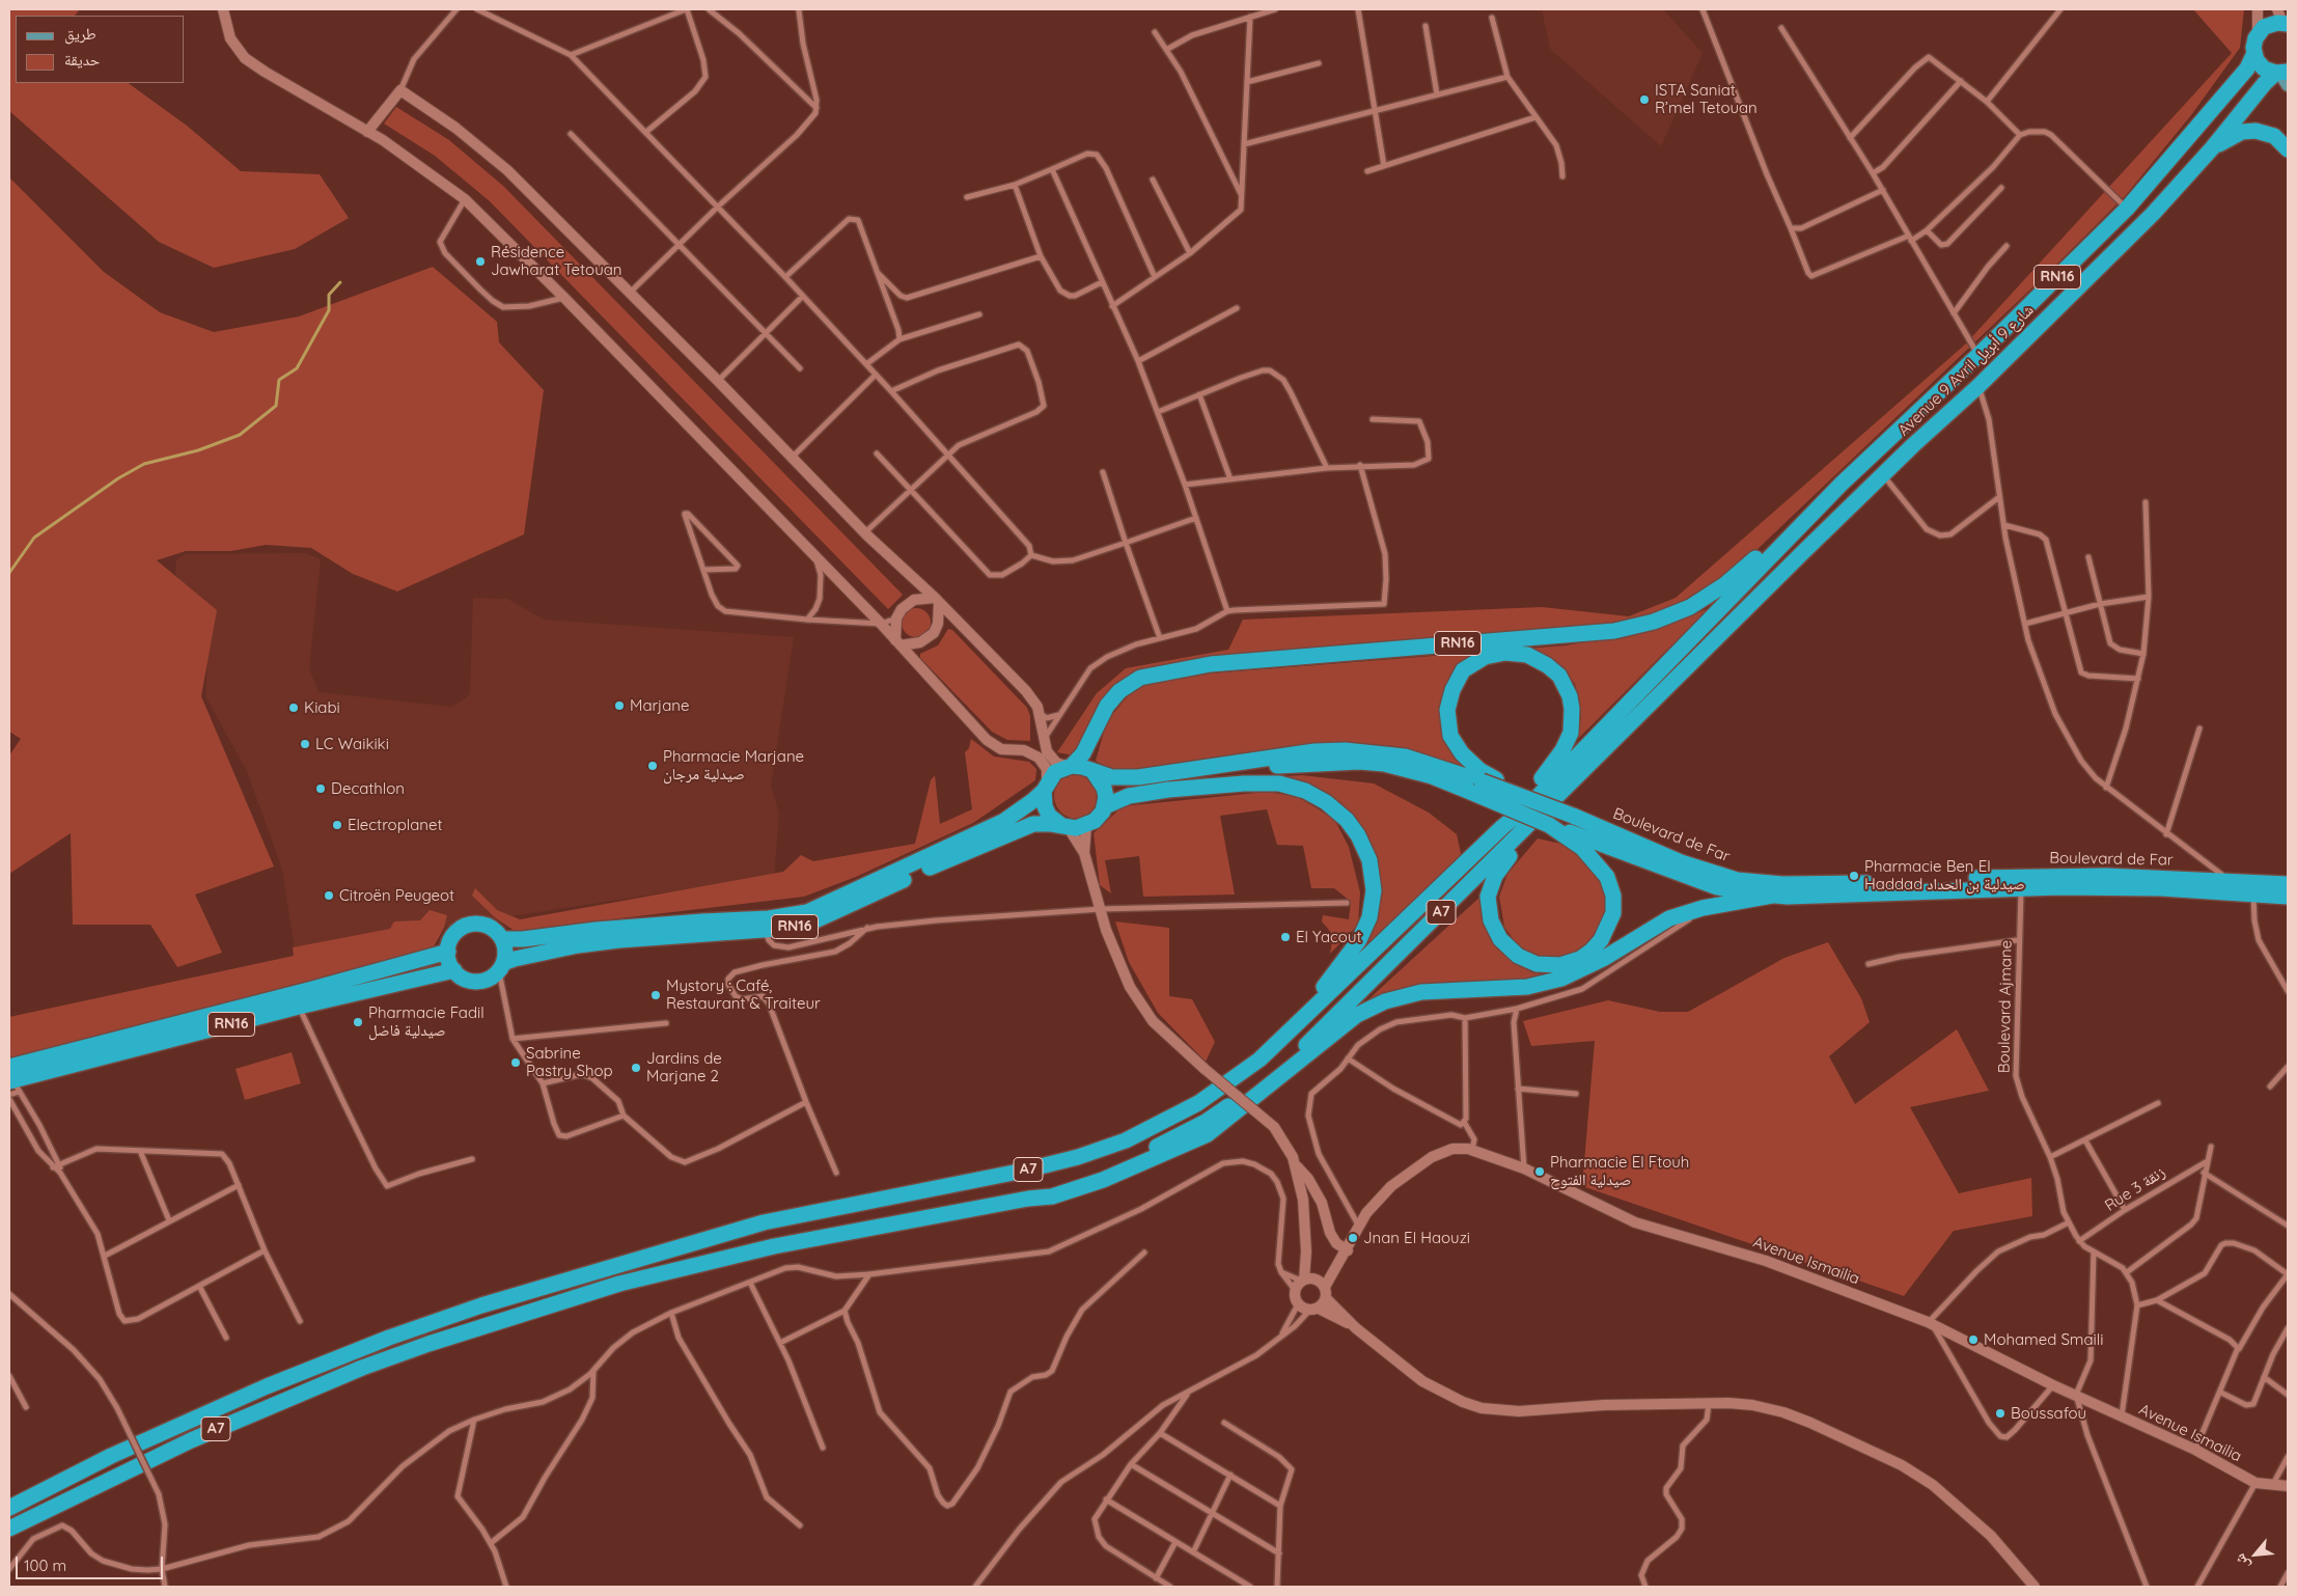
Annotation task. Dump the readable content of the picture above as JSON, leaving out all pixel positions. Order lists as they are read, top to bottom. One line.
{"streets":{"highway":["RN16","Avenue 9 Avril شارع 9 أبريل","Boulevard de Far","A7"],"street":["Boulevard Ajmane","Rue 3 زنقة","Avenue Ismailia"]},"crossings":[["RN16","Avenue 9 Avril شارع 9 أبريل"],["RN16","Boulevard de Far"],["RN16","A7"],["Avenue 9 Avril شارع 9 أبريل","A7"],["Boulevard de Far","Boulevard Ajmane"],["Boulevard Ajmane","Rue 3 زنقة"]],"places":["ISTA Saniat R’mel Tetouan","Résidence Jawharat Tetouan","Marjane","Kiabi","LC Waikiki","Pharmacie Marjane صيدلية مرجان","Decathlon","Electroplanet","Pharmacie Ben El Haddad صيدلية بن الحداد","Citroën Peugeot","El Yacout","Mystory : Café, Restaurant & Traiteur","Pharmacie Fadil صيدلية فاضل","Sabrine Pastry Shop","Jardins de Marjane 2","Pharmacie El Ftouh صيدلية الفتوح","Jnan El Haouzi","Mohamed Smaili","Boussafou"],"legend":["طريق","حديقة"],"scale_bar":"100 m","north":"bottom left"}
